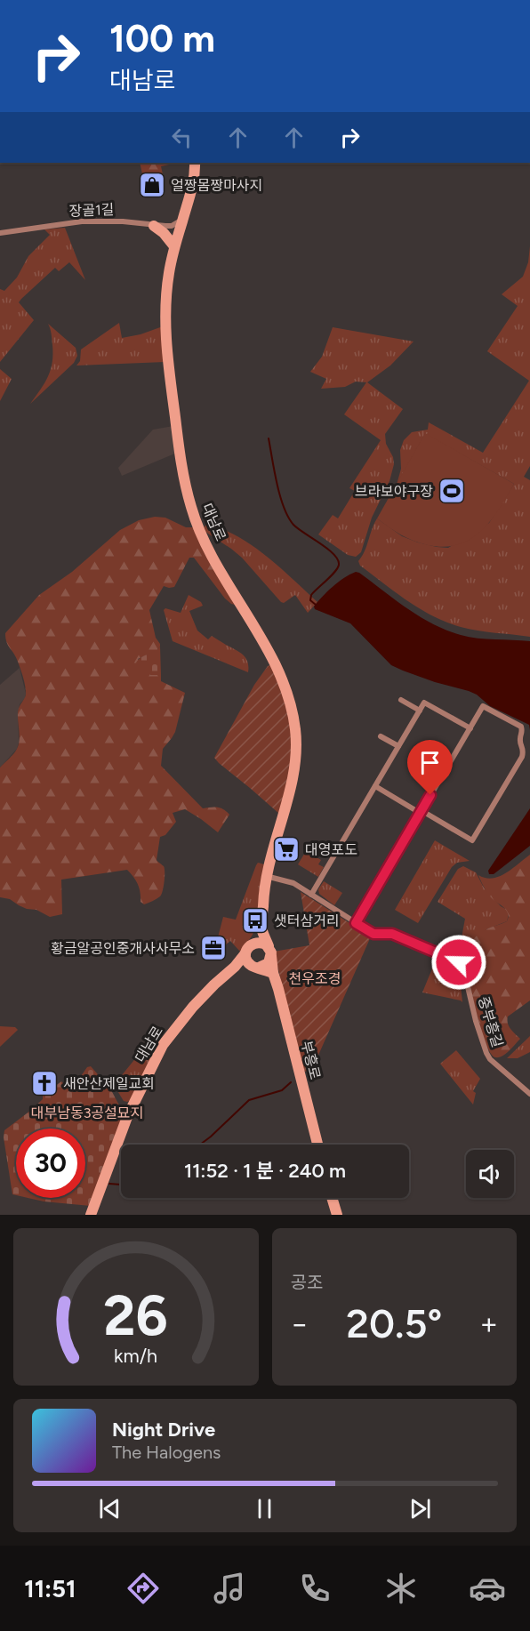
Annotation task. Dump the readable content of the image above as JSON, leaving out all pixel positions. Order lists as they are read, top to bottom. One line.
{"streets":{"street":["장골1길","대남로","중부흥길","부흥로"]},"crossings":[["장골1길","대남로"],["대남로","부흥로"]],"parks":["천우조경","대부남동3공설묘지"],"places":{"shop":["얼짱몸짱마사지"],"sports":["브라보야구장"],"supermarket":["대영포도"],"bus stop":["샛터삼거리"],"office":["황금알공인중개사사무소"],"church":["새안산제일교회"]},"page":{"turn":["100 m","대남로"],"limit":"30","trip":"11:52 · 1 분 · 240 m","tile":"공조","heat":["−","20.5°","+"],"song":["Night Drive","The Halogens"],"tabs":"11:51","gauge":["26","km/h"]}}
